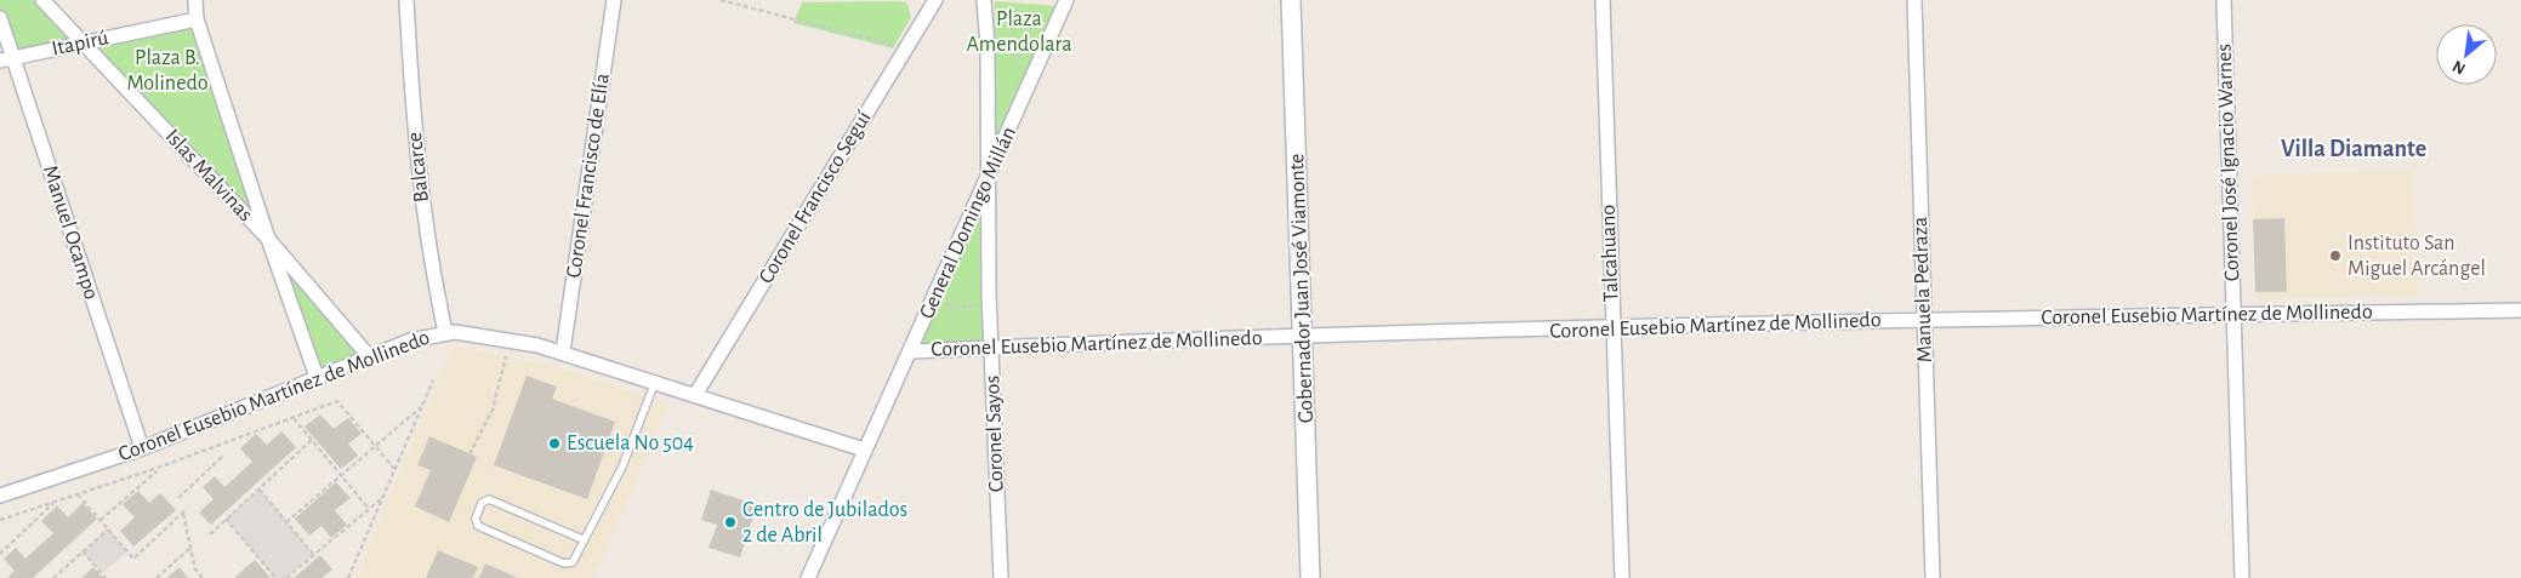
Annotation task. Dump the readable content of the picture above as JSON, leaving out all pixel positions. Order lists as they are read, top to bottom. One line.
{"streets":{"street":["Itapirú","Coronel José Ignacio Warnes","Balcarce","Islas Malvinas","Coronel Francisco de Elía","Coronel Francisco Seguí","General Domingo Millán","Manuel Ocampo","Talcahuano","Gobernador Juan José Viamonte","Manuela Pedraza","Coronel Eusebio Martínez de Mollinedo","Coronel Sayos"]},"crossings":[["Itapirú","Islas Malvinas"],["Itapirú","Manuel Ocampo"],["Coronel José Ignacio Warnes","Coronel Eusebio Martínez de Mollinedo"],["Balcarce","Coronel Eusebio Martínez de Mollinedo"],["Islas Malvinas","Coronel Eusebio Martínez de Mollinedo"],["Coronel Francisco de Elía","Coronel Eusebio Martínez de Mollinedo"],["Coronel Francisco Seguí","Coronel Eusebio Martínez de Mollinedo"],["General Domingo Millán","Coronel Eusebio Martínez de Mollinedo"],["General Domingo Millán","Coronel Sayos"],["Manuel Ocampo","Coronel Eusebio Martínez de Mollinedo"],["Talcahuano","Coronel Eusebio Martínez de Mollinedo"],["Gobernador Juan José Viamonte","Coronel Eusebio Martínez de Mollinedo"],["Manuela Pedraza","Coronel Eusebio Martínez de Mollinedo"],["Coronel Eusebio Martínez de Mollinedo","Coronel Sayos"]],"districts":["Villa Diamante"],"parks":["Plaza Amendolara","Plaza B. Molinedo"],"places":["Instituto San Miguel Arcángel","Escuela No 504","Centro de Jubilados 2 de Abril"],"north":"bottom left"}
